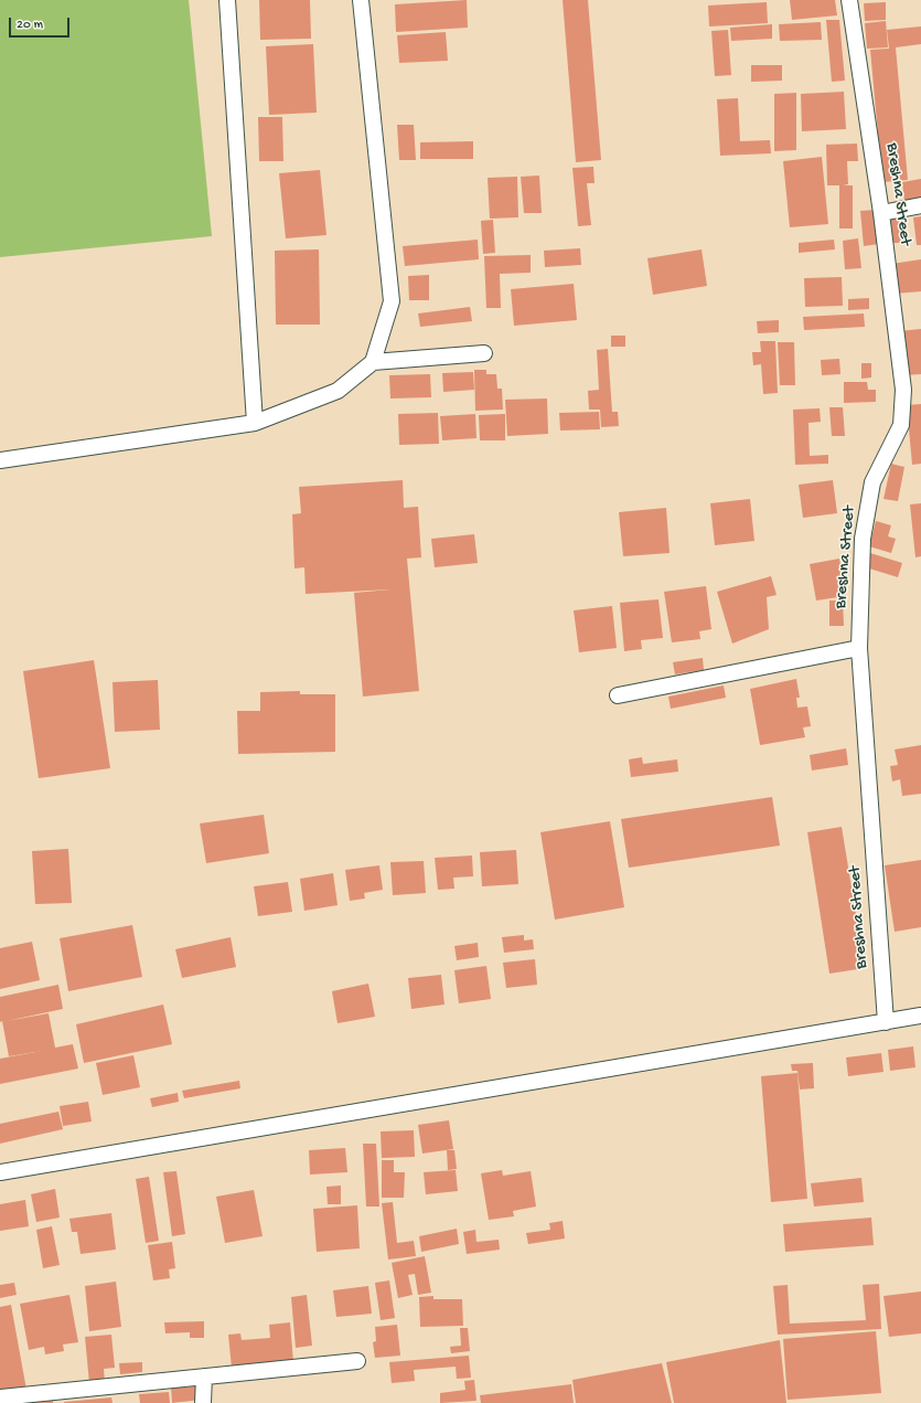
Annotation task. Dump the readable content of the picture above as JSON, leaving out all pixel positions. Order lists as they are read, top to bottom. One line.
{"streets":{"street":["Breshna Street"]},"scale_bar":"20 m"}
